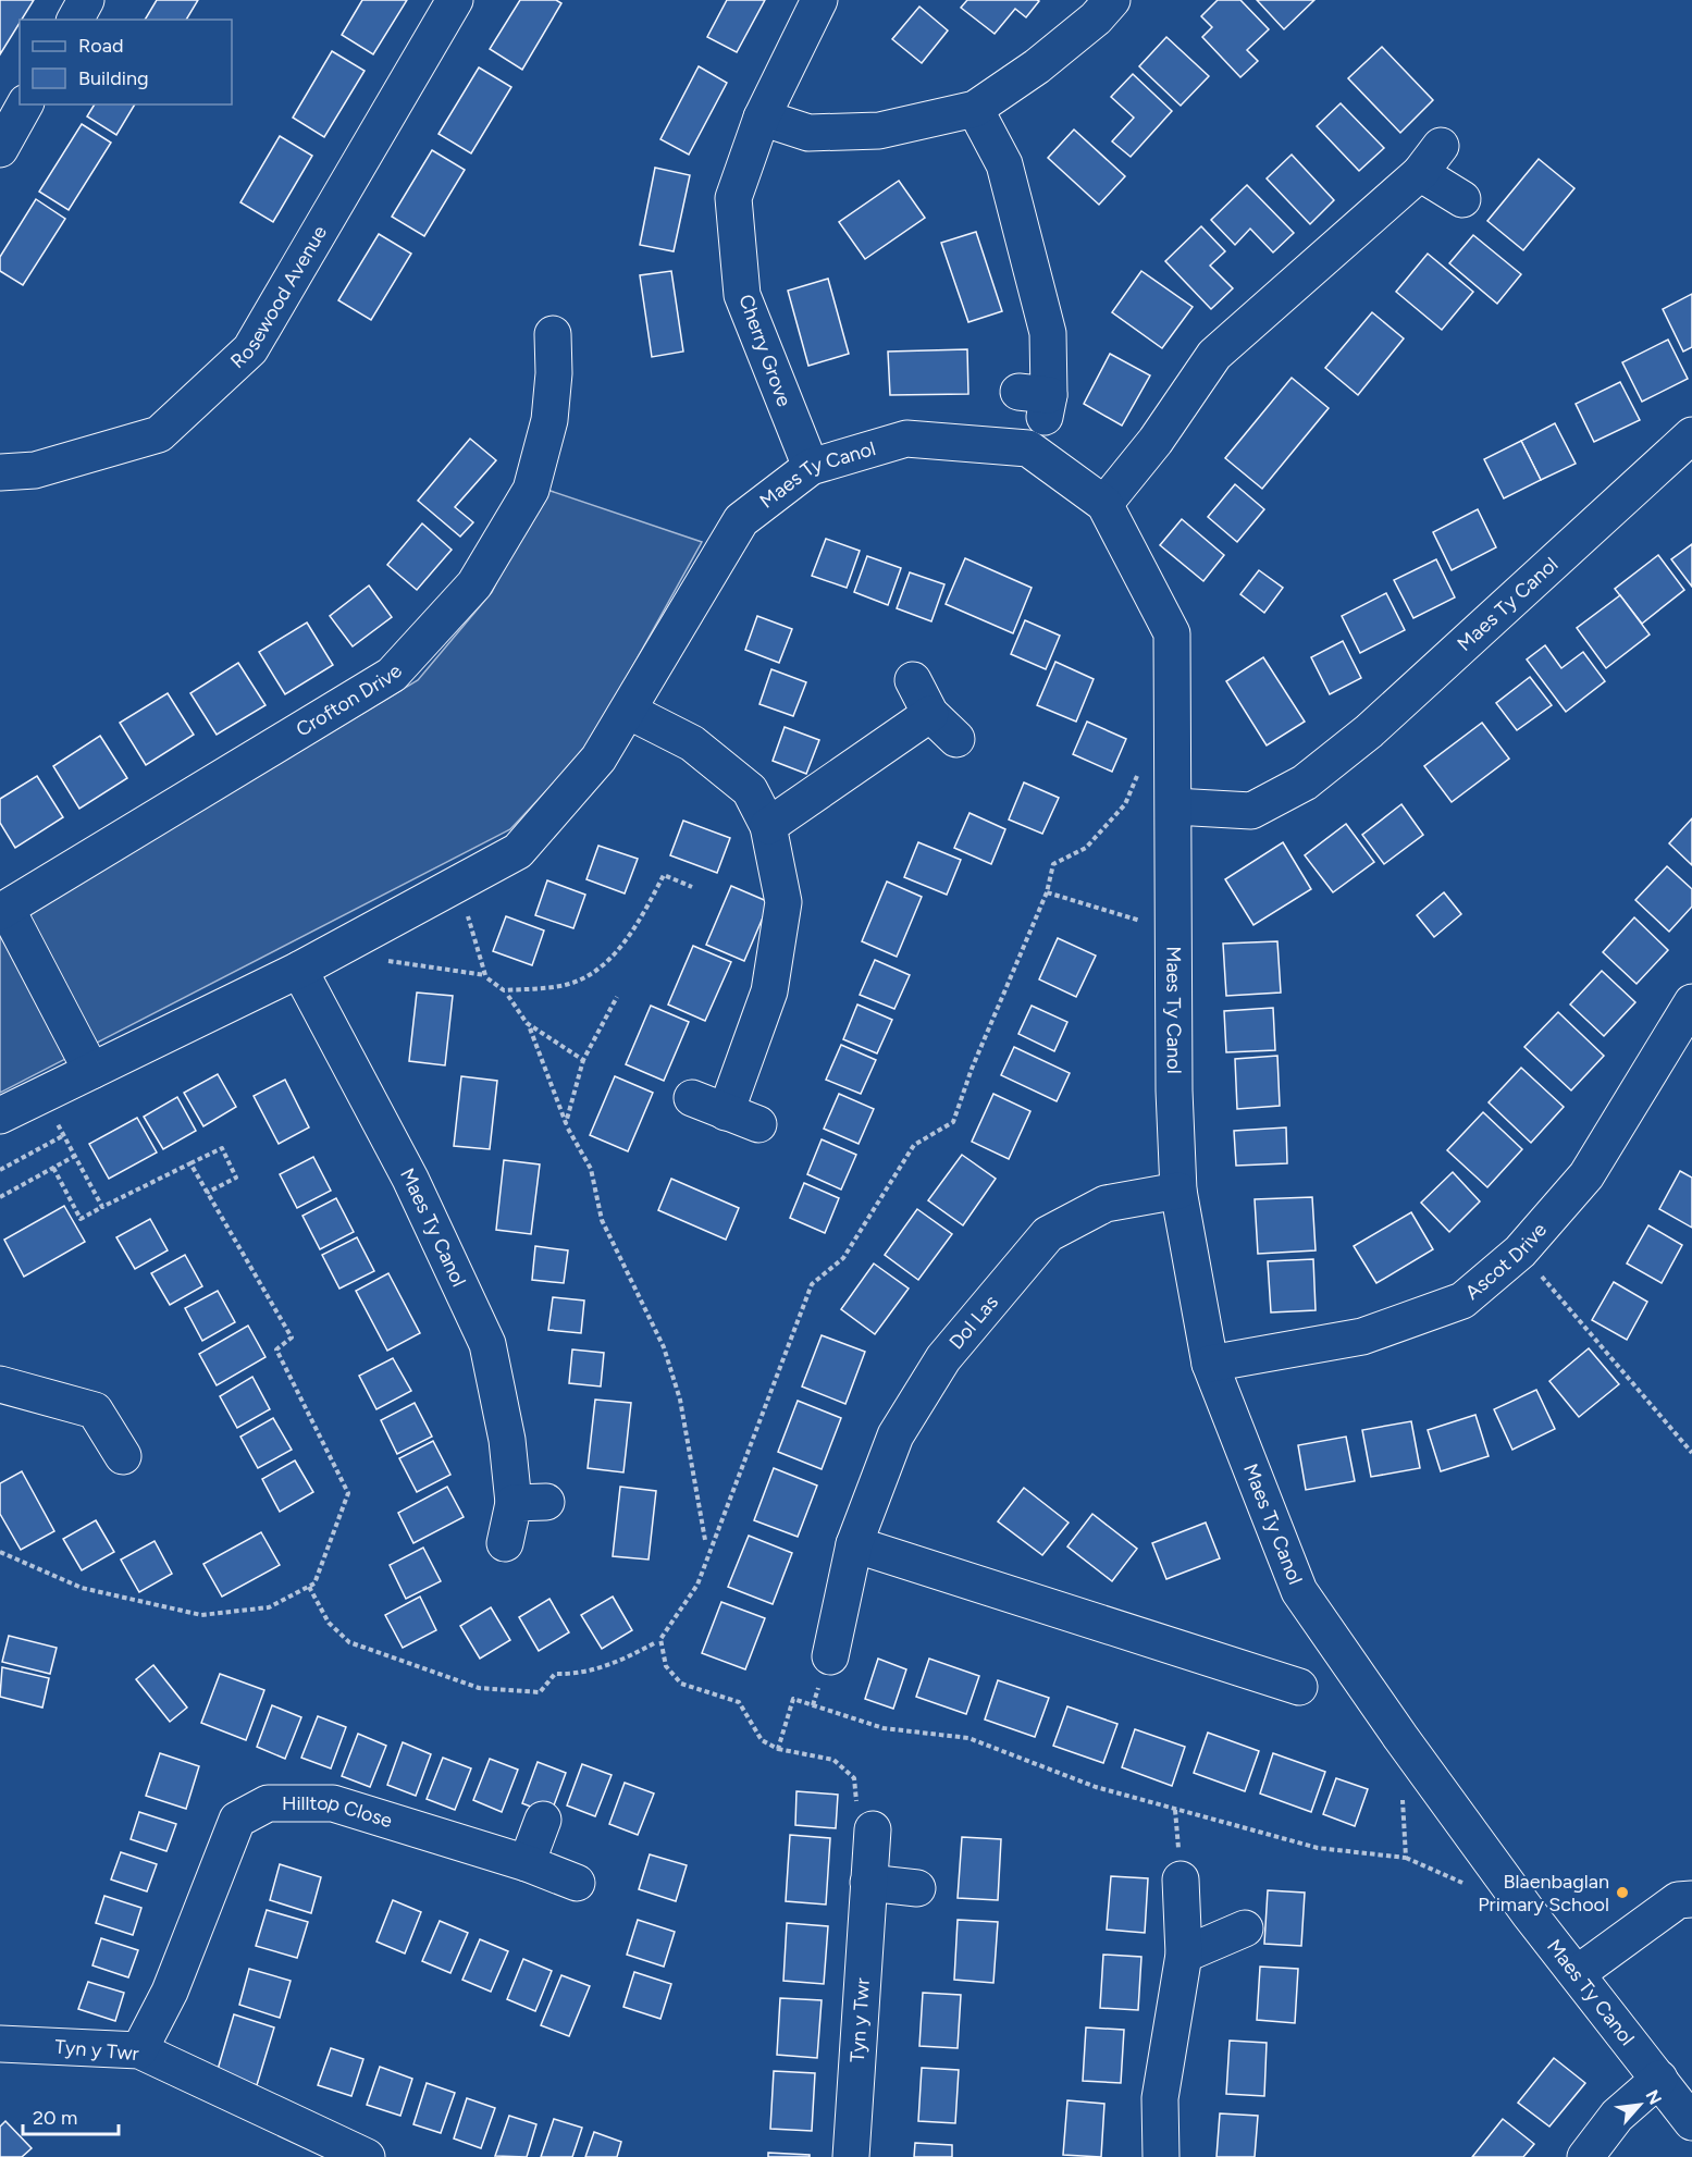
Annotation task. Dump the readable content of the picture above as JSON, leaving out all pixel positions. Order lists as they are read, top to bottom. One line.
{"streets":{"street":["Rosewood Avenue","Cherry Grove","Maes Ty Canol","Crofton Drive","Ascot Drive","Dol Las","Hilltop Close","Tyn y Twr"]},"crossings":[["Cherry Grove","Maes Ty Canol"],["Maes Ty Canol","Crofton Drive"],["Maes Ty Canol","Ascot Drive"],["Maes Ty Canol","Dol Las"],["Hilltop Close","Tyn y Twr"]],"places":["Blaenbaglan Primary School"],"legend":["Road","Building"],"scale_bar":"20 m","north":"top right"}
